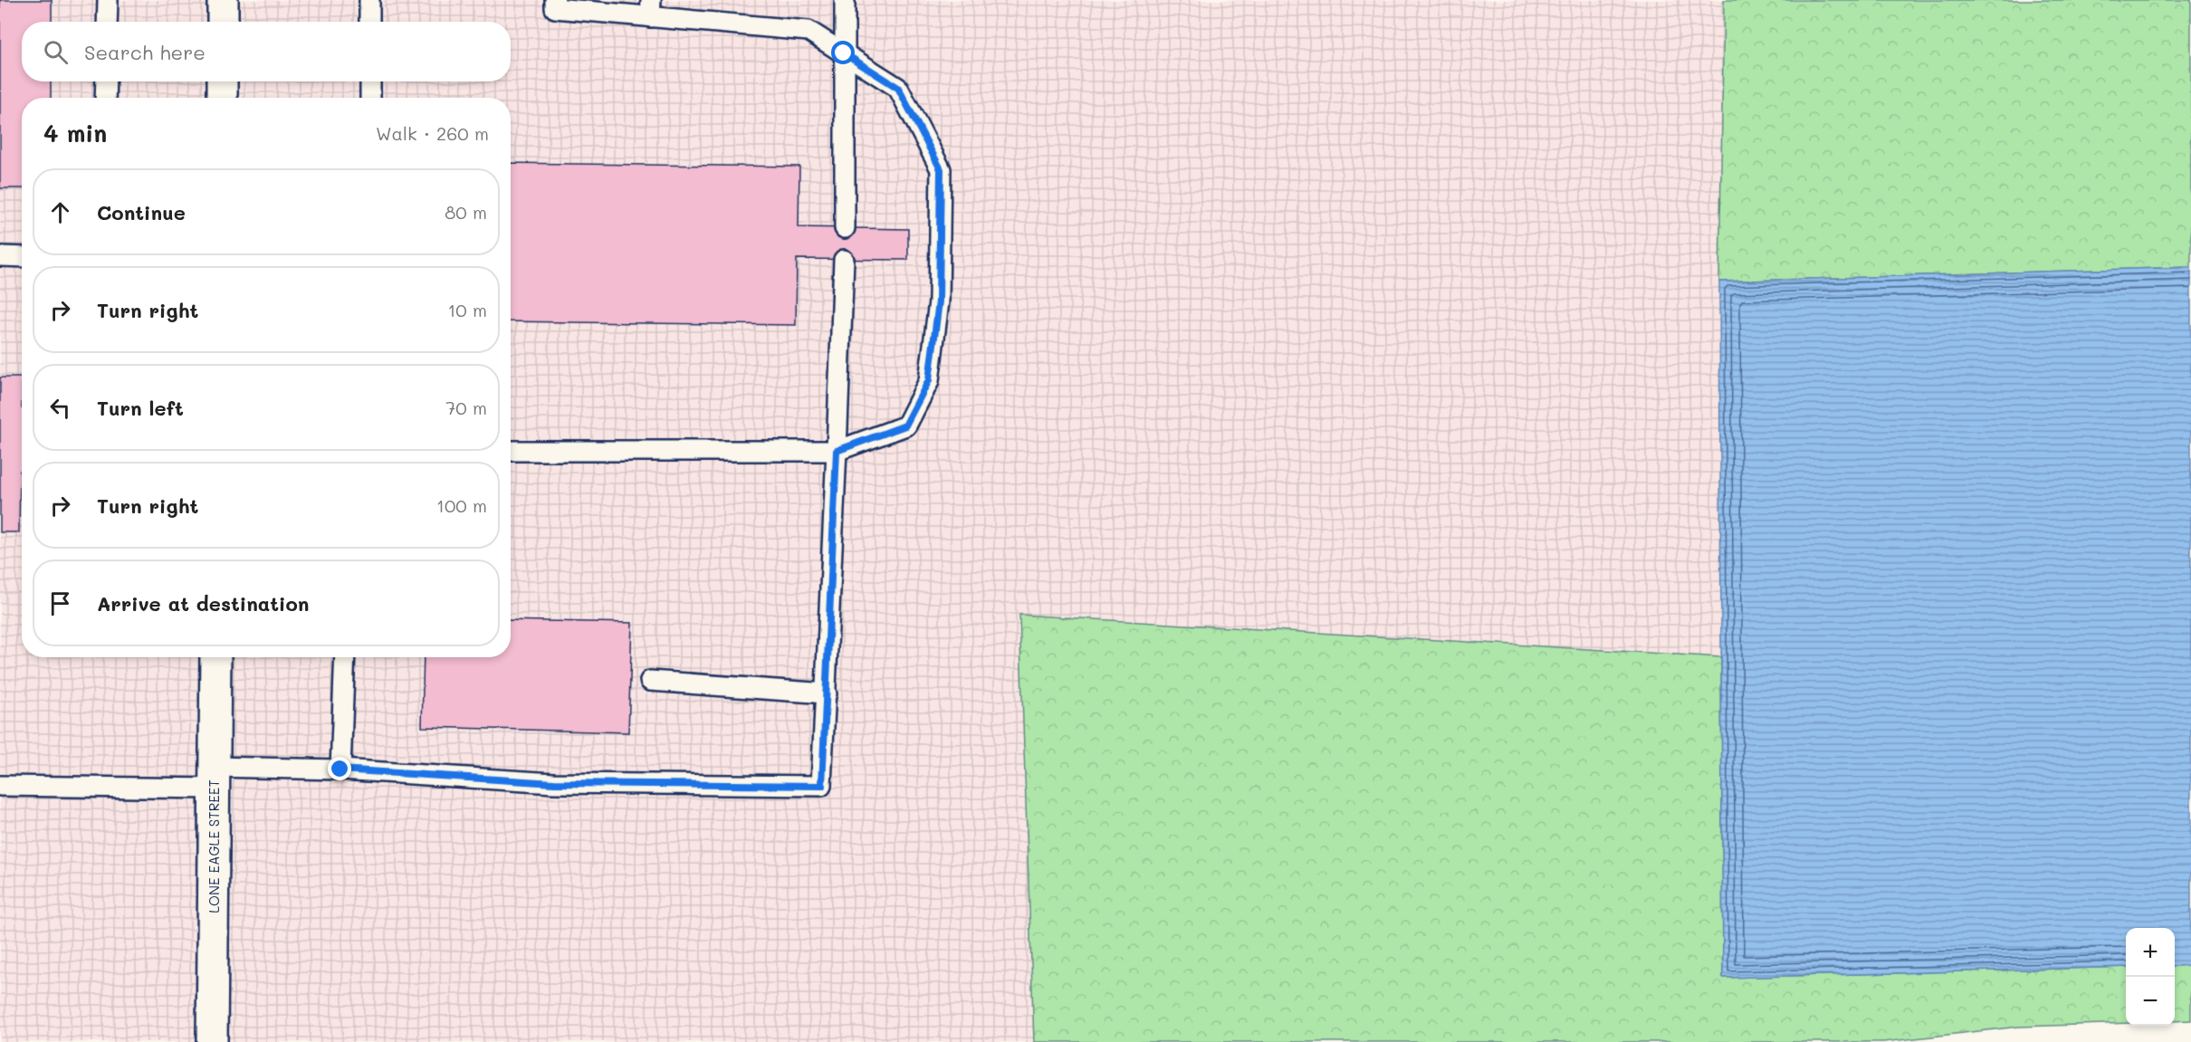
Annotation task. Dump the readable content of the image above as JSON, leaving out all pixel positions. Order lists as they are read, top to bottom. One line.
{"streets":{"street":["LONE EAGLE STREET"]},"page":{"search":"Search here","heading":["4 min","Walk · 260 m"],"list":[["Continue","80 m"],["Turn right","10 m"],["Turn left","70 m"],["Turn right","100 m"],"Arrive at destination"],"map_buttons":["+","−"]}}
